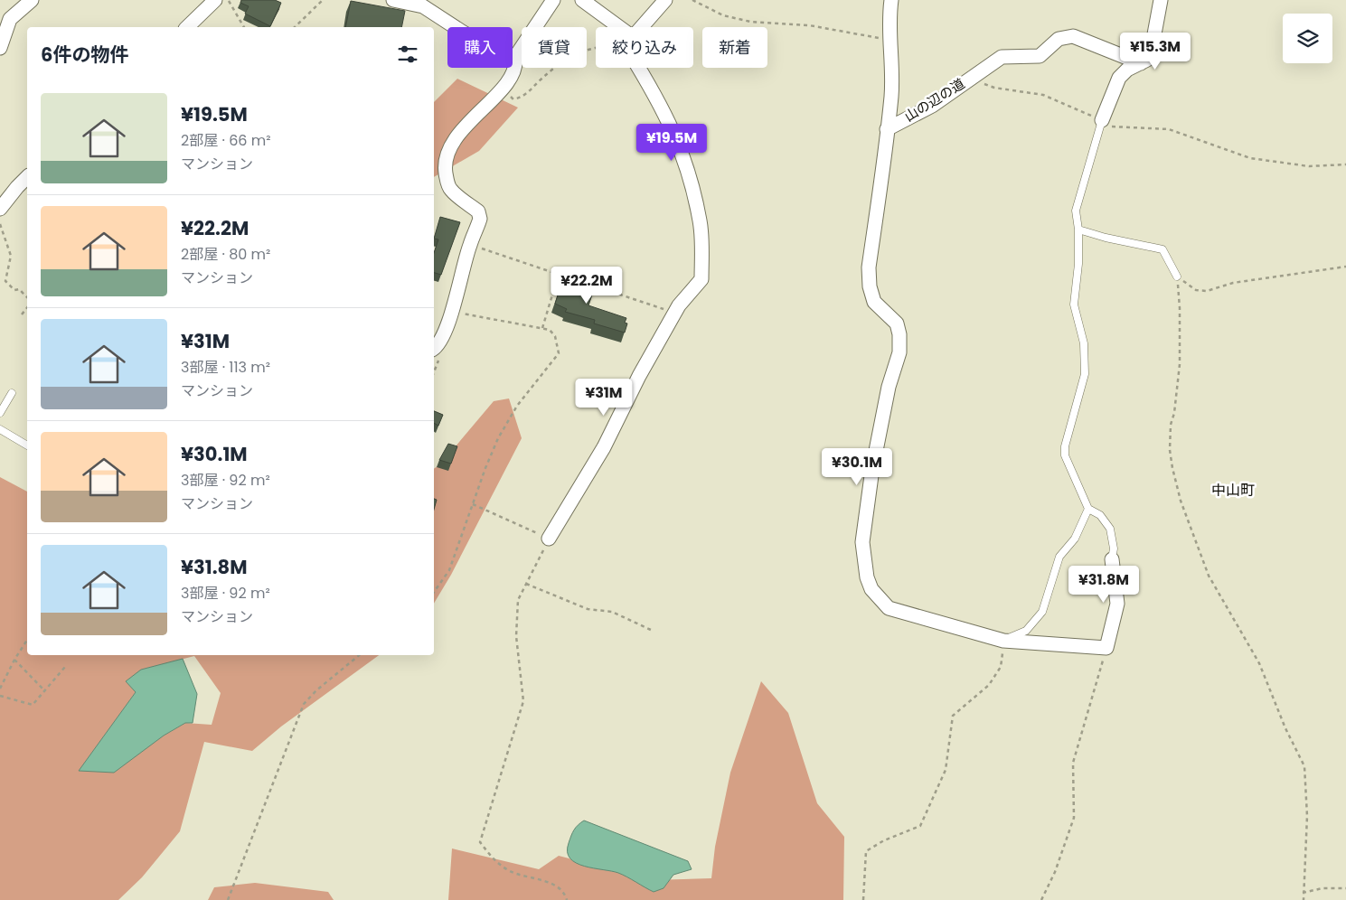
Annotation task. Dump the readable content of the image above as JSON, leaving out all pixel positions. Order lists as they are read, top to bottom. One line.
{"streets":{"street":["山の辺の道"]},"districts":["中山町"],"page":{"chip":["購入","賃貸","絞り込み","新着"],"heading":"6件の物件","price":["¥15.3M","¥19.5M","¥22.2M","¥31M","¥30.1M","¥31.8M"],"list":[{"name":"¥19.5M","note":"2部屋 · 66 m² · マンション"},{"name":"¥22.2M","note":"2部屋 · 80 m² · マンション"},{"name":"¥31M","note":"3部屋 · 113 m² · マンション"},{"name":"¥30.1M","note":"3部屋 · 92 m² · マンション"},{"name":"¥31.8M","note":"3部屋 · 92 m² · マンション"}]}}
